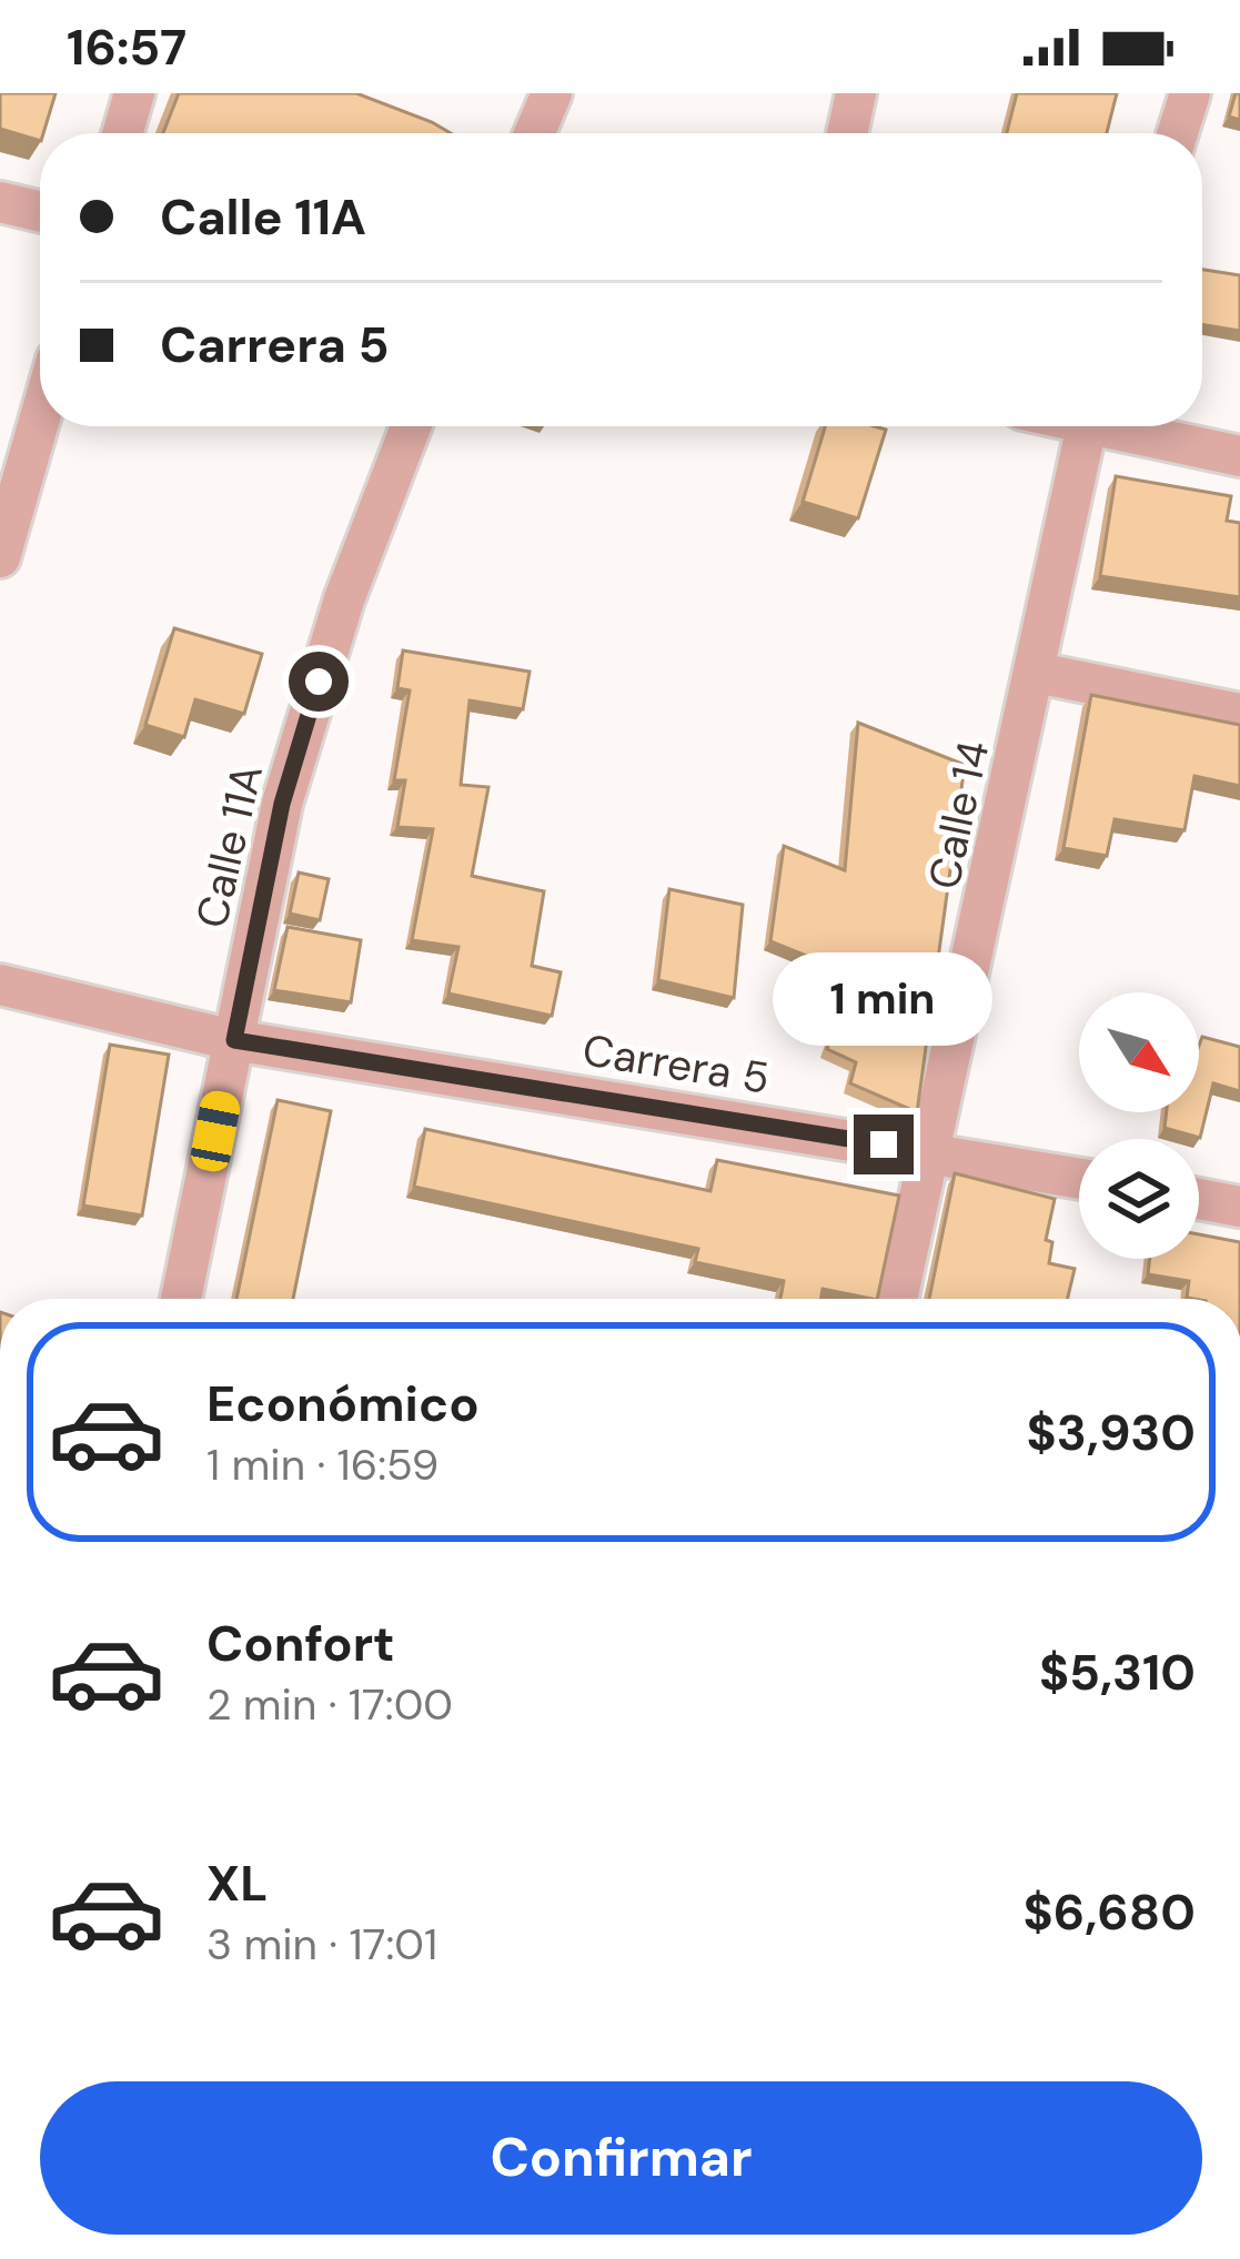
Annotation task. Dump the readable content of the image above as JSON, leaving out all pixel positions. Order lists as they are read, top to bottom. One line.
{"streets":{"street":["Calle 14","Calle 11A","Carrera 5"]},"crossings":[["Calle 14","Carrera 5"],["Calle 11A","Carrera 5"]],"north":"bottom right","page":{"status":"16:57","banner":["Calle 11A","Carrera 5"],"bubble":"1 min","list":[{"name":"Económico","note":"1 min · 16:59","value":"$3,930"},{"name":"Confort","note":"2 min · 17:00","value":"$5,310"},{"name":"XL","note":"3 min · 17:01","value":"$6,680"}],"buttons":"Confirmar"}}
